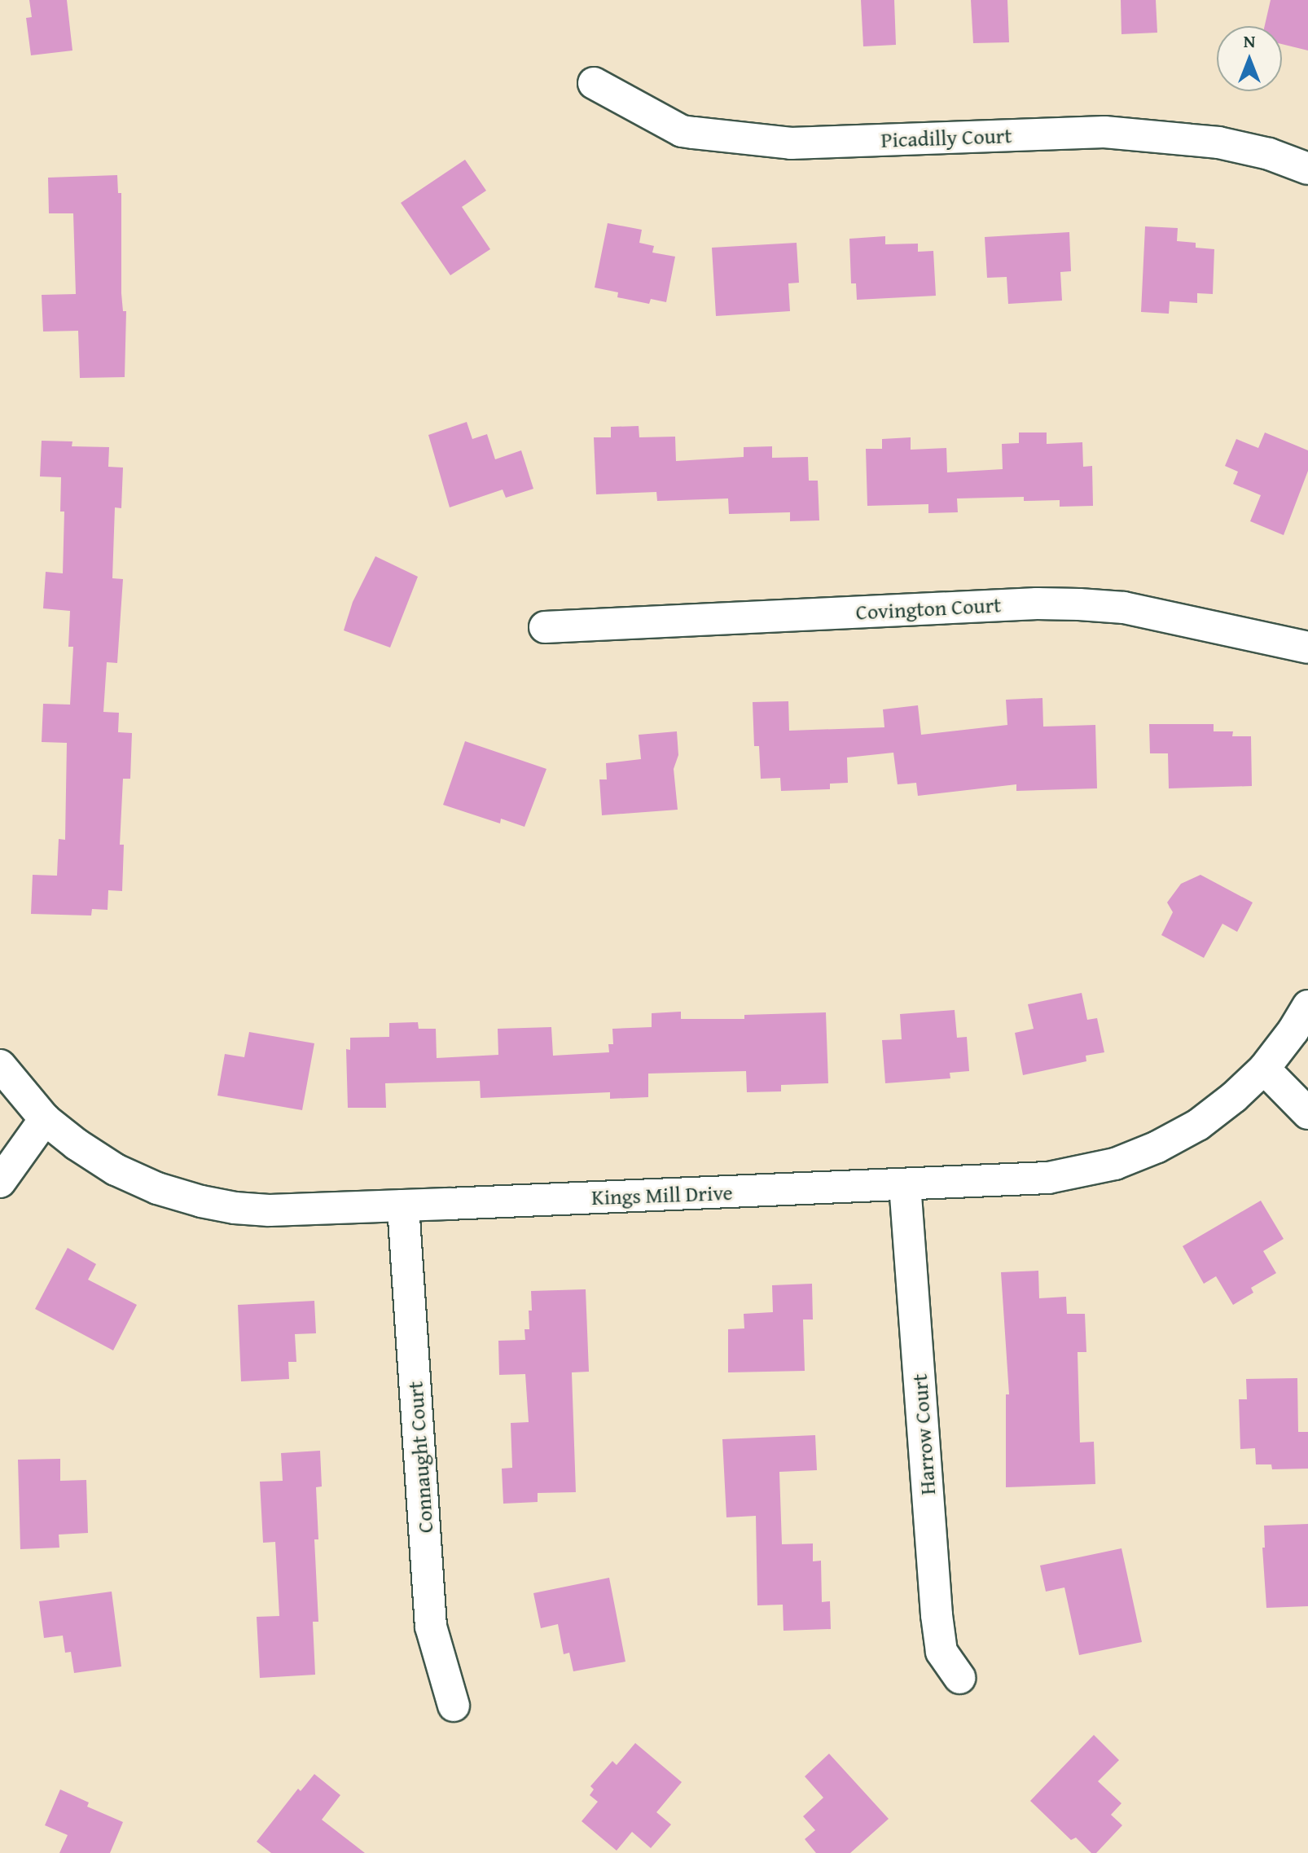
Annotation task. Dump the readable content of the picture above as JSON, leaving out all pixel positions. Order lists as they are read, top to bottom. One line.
{"streets":{"street":["Picadilly Court","Covington Court","Kings Mill Drive","Harrow Court","Connaught Court"]},"crossings":[["Kings Mill Drive","Harrow Court"],["Kings Mill Drive","Connaught Court"]],"north":"top"}
